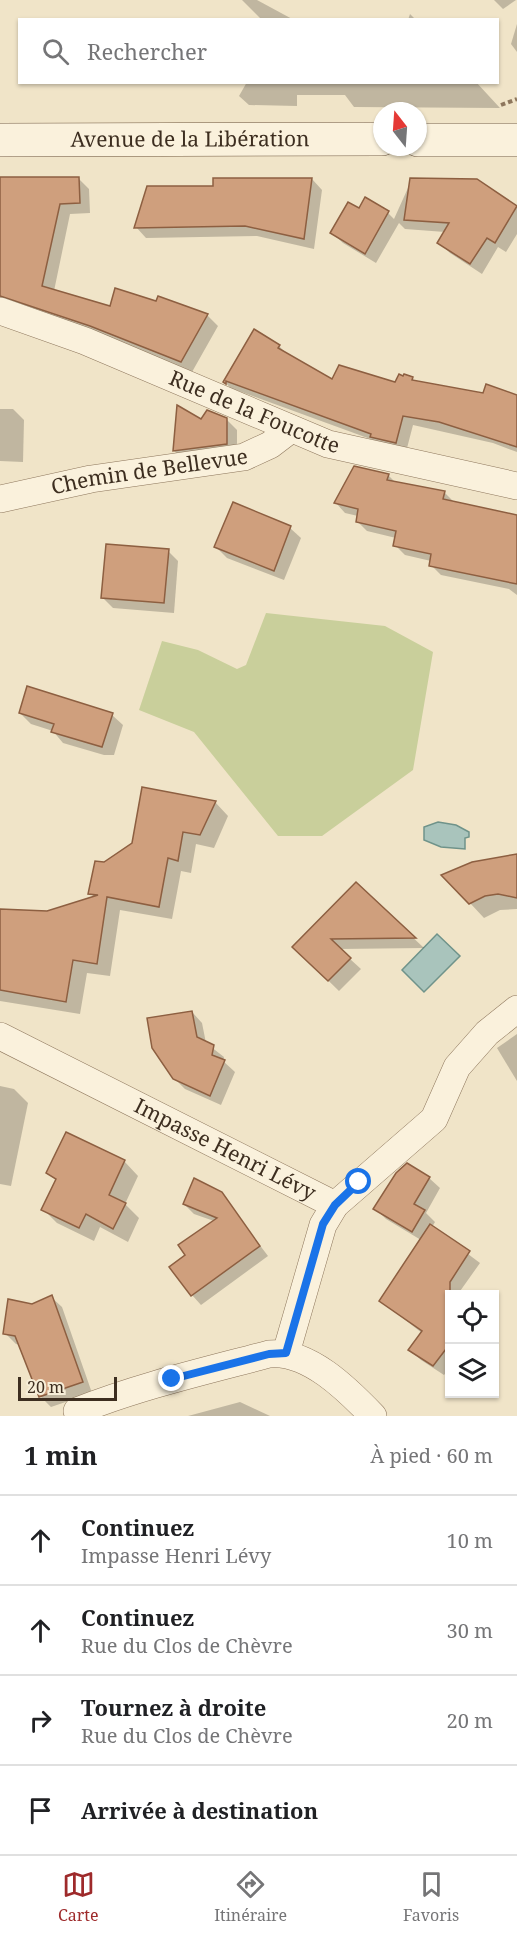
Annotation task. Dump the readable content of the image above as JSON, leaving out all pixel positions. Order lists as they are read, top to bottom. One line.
{"streets":{"main road":["Avenue de la Libération"],"street":["Rue de la Foucotte","Chemin de Bellevue","Impasse Henri Lévy"]},"crossings":[["Rue de la Foucotte","Chemin de Bellevue"]],"scale_bar":"20 m","north":"top","page":{"search":"Rechercher","scale":"20 m","heading":["1 min","À pied · 60 m"],"list":[["Continuez","Impasse Henri Lévy","10 m"],["Continuez","Rue du Clos de Chèvre","30 m"],["Tournez à droite","Rue du Clos de Chèvre","20 m"],"Arrivée à destination"],"nav":["Carte","Itinéraire","Favoris"]}}
